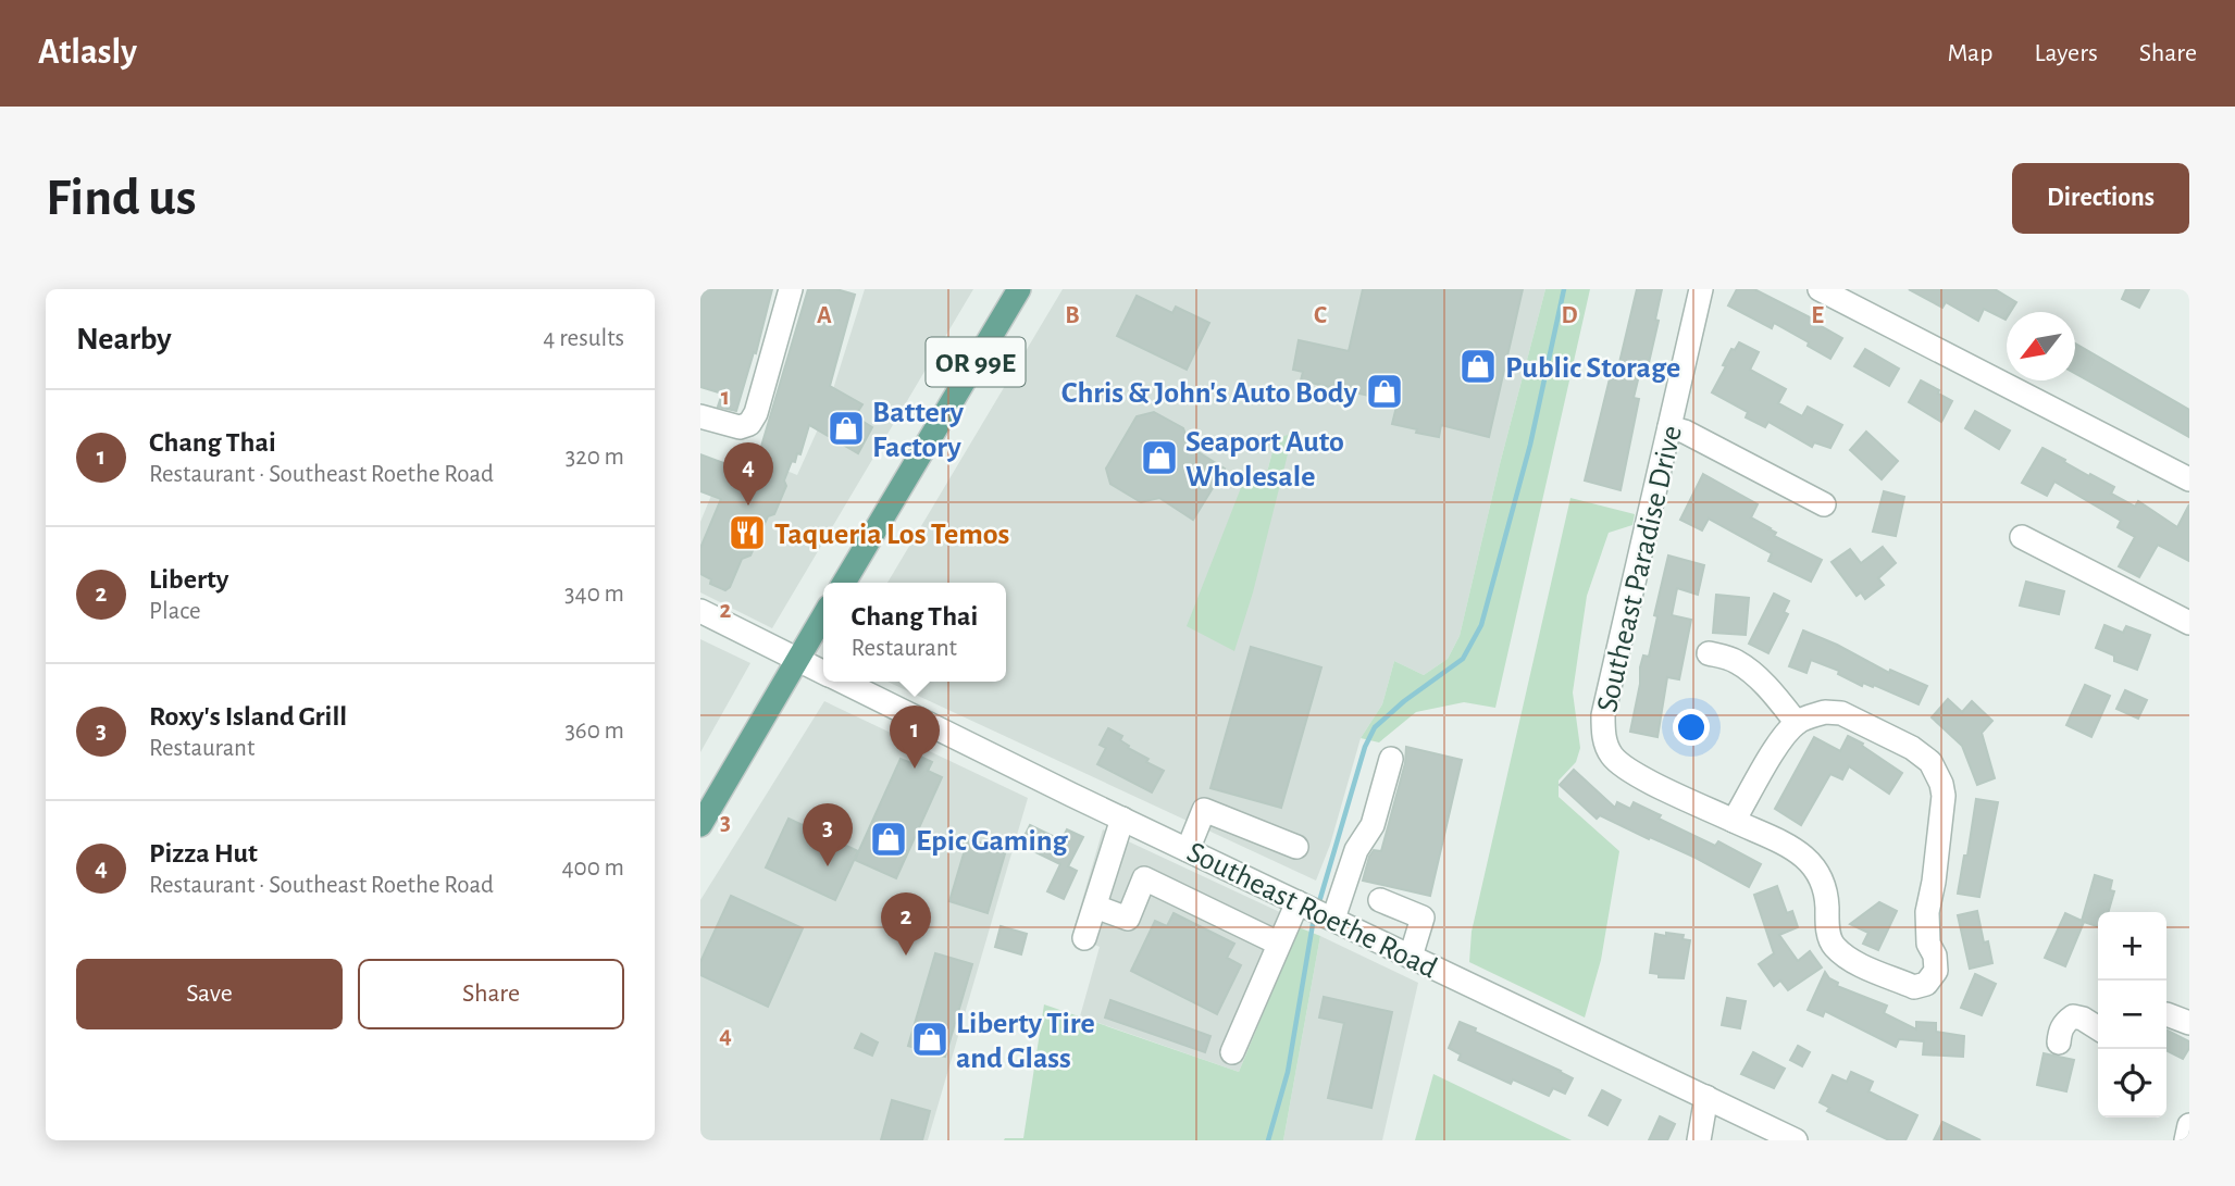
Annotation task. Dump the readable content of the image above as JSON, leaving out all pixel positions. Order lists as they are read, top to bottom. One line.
{"streets":{"main road":["OR 99E"],"street":["Southeast Paradise Drive","Southeast Roethe Road"]},"places":{"shop":["Public Storage","Chris & John's Auto Body","Battery Factory","Seaport Auto Wholesale","Epic Gaming","Liberty Tire and Glass"],"restaurant":["Taqueria Los Temos"]},"north":"bottom left","page":{"header":"Atlasly","nav":["Map","Layers","Share"],"buttons":["Directions",["Save","Share"]],"title":"Find us","heading":["Nearby","4 results"],"list":[{"mark":"1","name":"Chang Thai","note":"Restaurant · Southeast Roethe Road","value":"320 m"},{"mark":"2","name":"Liberty","note":"Place","value":"340 m"},{"mark":"3","name":"Roxy's Island Grill","note":"Restaurant","value":"360 m"},{"mark":"4","name":"Pizza Hut","note":"Restaurant · Southeast Roethe Road","value":"400 m"}],"pins":["4","1","3","2"],"popup":["Chang Thai","Restaurant"],"map_buttons":["+","−"]},"grid":{"columns":["A","B","C","D","E"],"rows":["1","2","3","4"]}}
